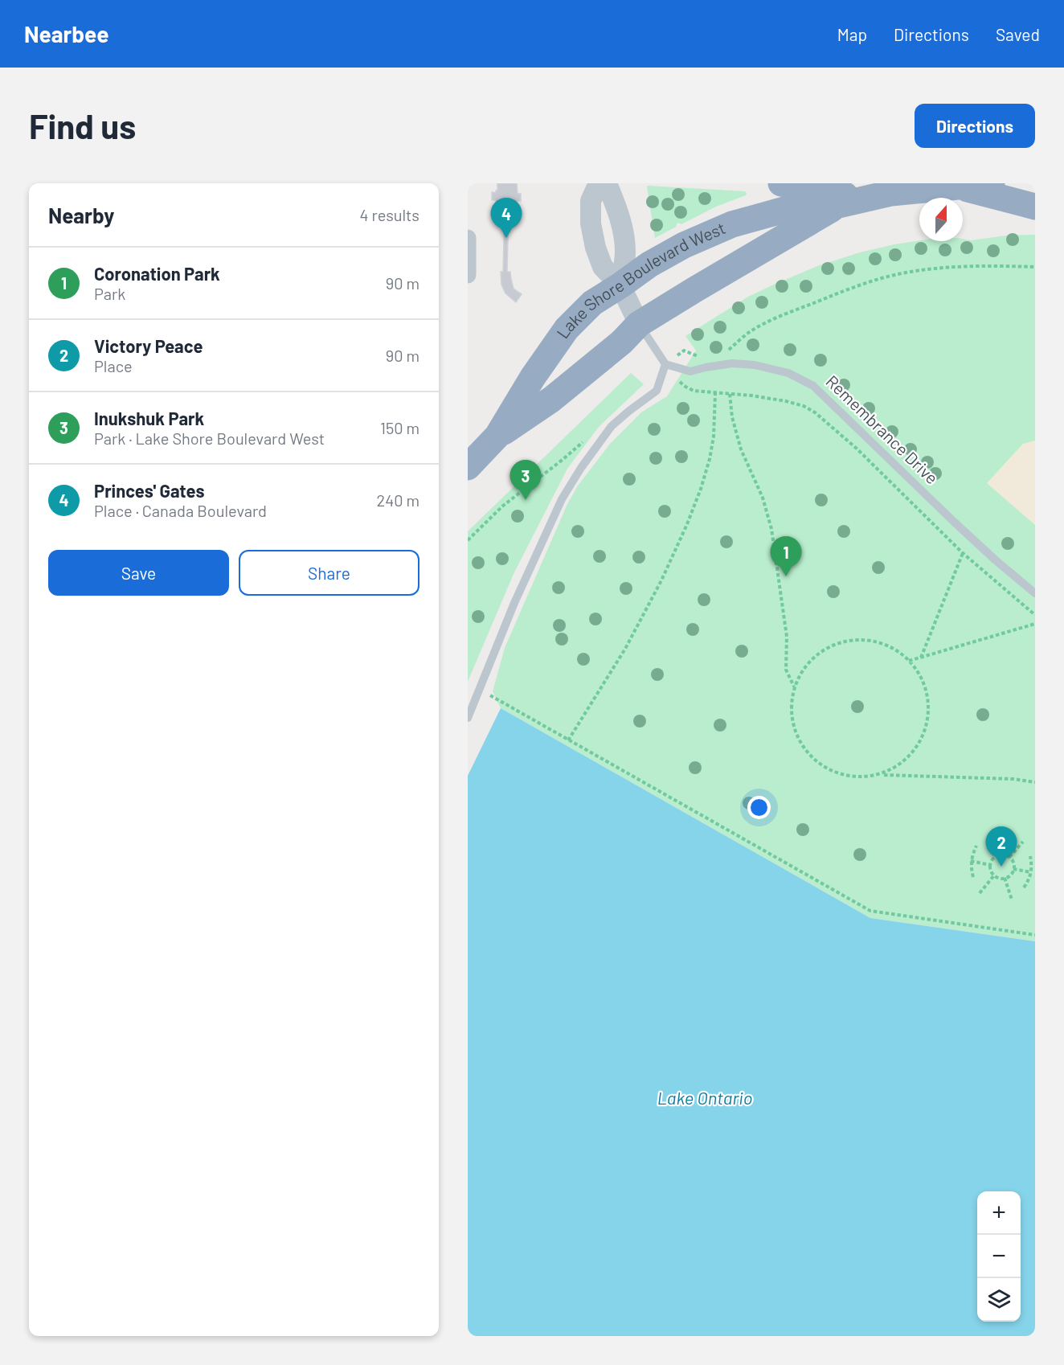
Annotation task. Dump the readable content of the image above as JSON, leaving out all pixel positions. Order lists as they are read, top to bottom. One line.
{"streets":{"highway":["Lake Shore Boulevard West"],"lane":["Remembrance Drive"]},"water":["Lake Ontario"],"north":"top","page":{"header":"Nearbee","nav":["Map","Directions","Saved"],"buttons":["Directions",["Save","Share"]],"title":"Find us","heading":["Nearby","4 results"],"pins":["4","3","1","2"],"list":[{"mark":"1","name":"Coronation Park","note":"Park","value":"90 m"},{"mark":"2","name":"Victory Peace","note":"Place","value":"90 m"},{"mark":"3","name":"Inukshuk Park","note":"Park · Lake Shore Boulevard West","value":"150 m"},{"mark":"4","name":"Princes' Gates","note":"Place · Canada Boulevard","value":"240 m"}],"map_buttons":["+","−"]}}
